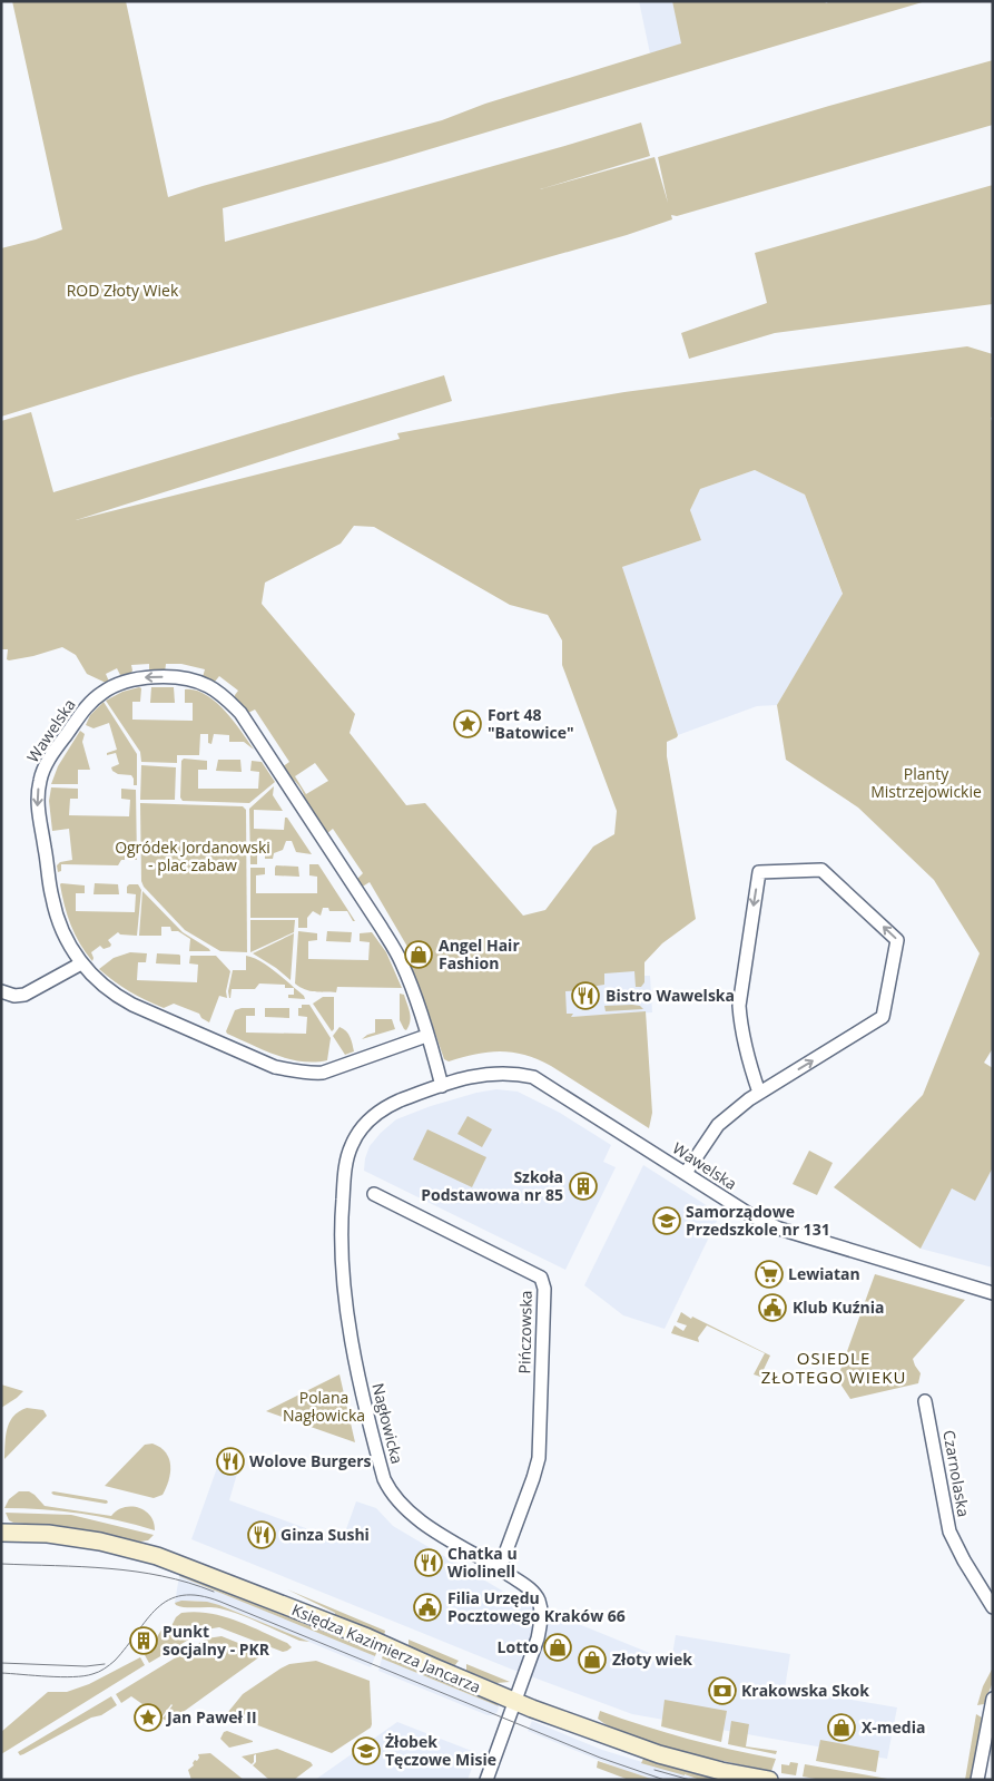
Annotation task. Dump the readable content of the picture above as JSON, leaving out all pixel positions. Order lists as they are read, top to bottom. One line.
{"streets":{"street":["Wawelska","Pińczowska","Nagłowicka","Czarnolaska","Księdza Kazimierza Jancarza"]},"crossings":[["Wawelska","Nagłowicka"],["Pińczowska","Nagłowicka"],["Nagłowicka","Księdza Kazimierza Jancarza"]],"districts":["OSIEDLE ZŁOTEGO WIEKU"],"parks":["ROD Złoty Wiek","Planty Mistrzejowickie","Ogródek Jordanowski - plac zabaw","Polana Nagłowicka"],"places":{"place":["Fort 48 \"Batowice\"","Jan Paweł II"],"shop":["Angel Hair Fashion","Lotto","Złoty wiek","X-media"],"restaurant":["Bistro Wawelska","Wolove Burgers","Ginza Sushi","Chatka u Wiolinell"],"building":["Szkoła Podstawowa nr 85","Punkt socjalny - PKR"],"school or university":["Samorządowe Przedszkole nr 131","Żłobek Tęczowe Misie"],"supermarket":["Lewiatan"],"public building":["Klub Kuźnia","Filia Urzędu Pocztowego Kraków 66"],"bank":["Krakowska Skok"]}}
